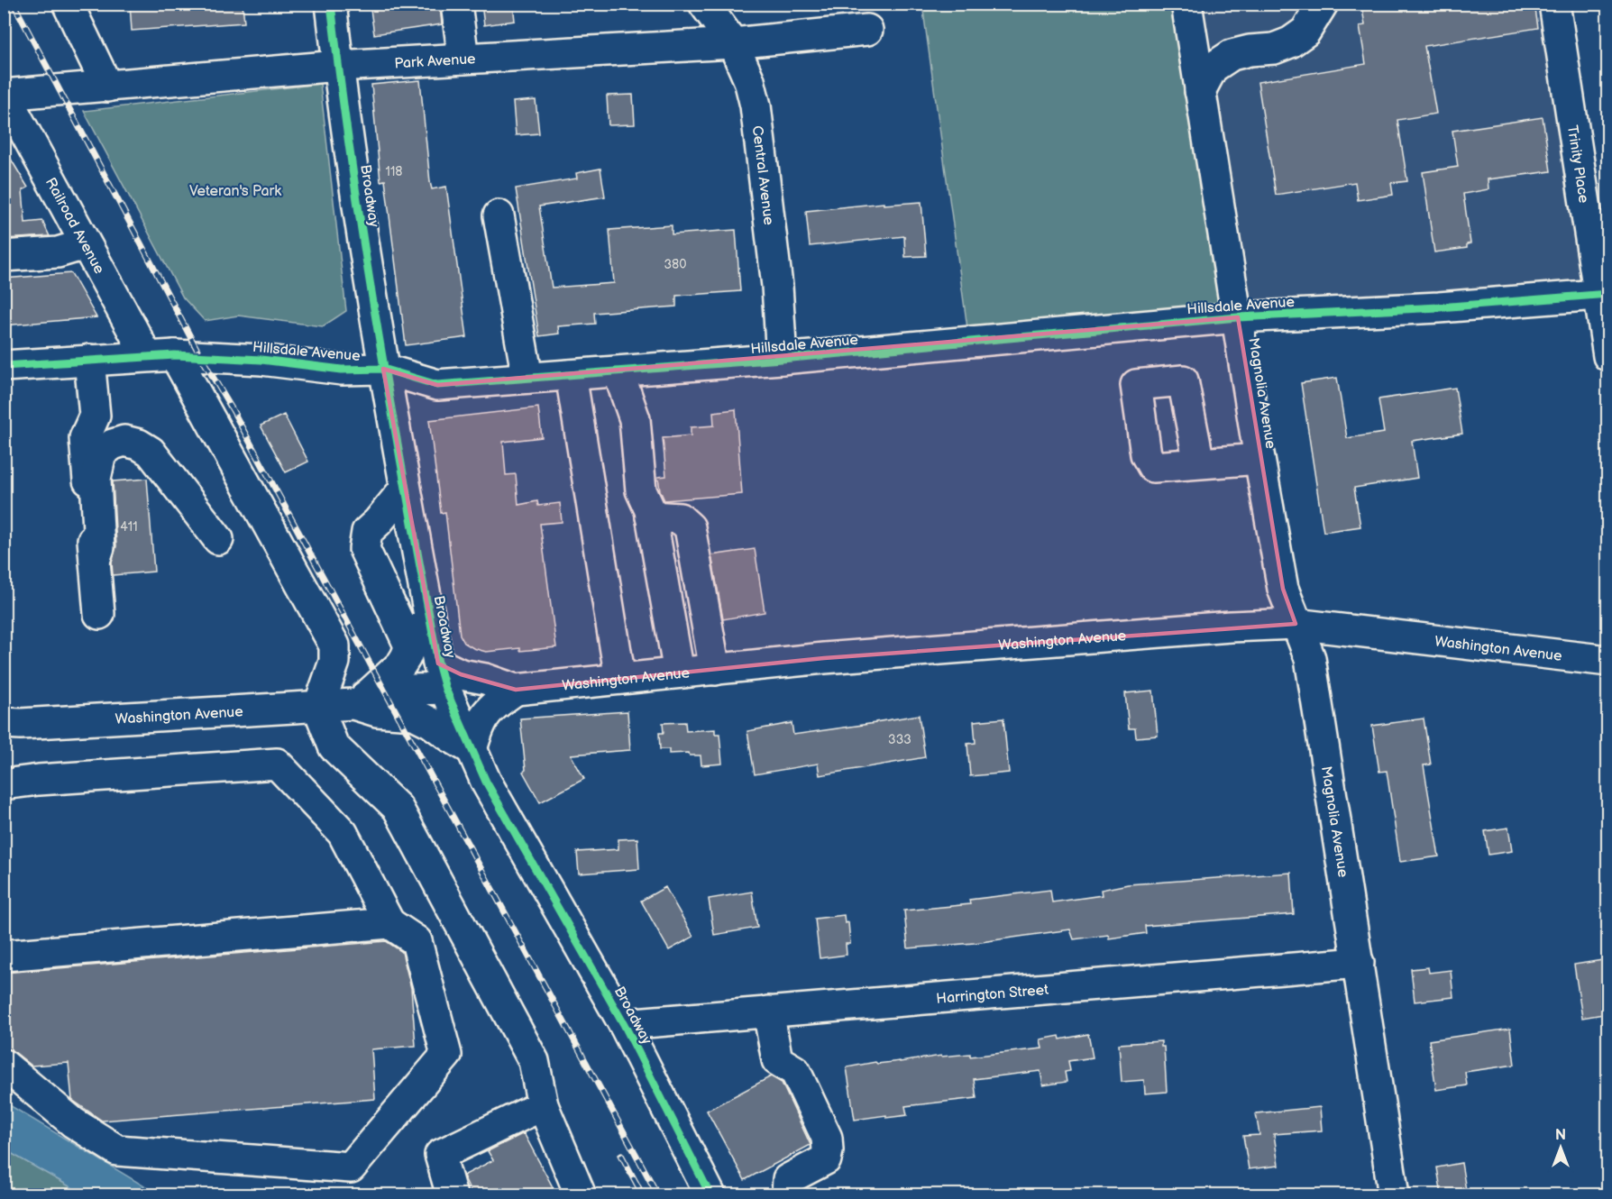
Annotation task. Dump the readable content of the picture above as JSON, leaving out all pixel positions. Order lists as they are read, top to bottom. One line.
{"streets":{"street":["Park Avenue","Trinity Place","Central Avenue","Broadway","Railroad Avenue","Hillsdale Avenue","Magnolia Avenue","Washington Avenue","Harrington Street"]},"crossings":[["Park Avenue","Central Avenue"],["Park Avenue","Broadway"],["Park Avenue","Railroad Avenue"],["Trinity Place","Hillsdale Avenue"],["Central Avenue","Hillsdale Avenue"],["Broadway","Hillsdale Avenue"],["Broadway","Washington Avenue"],["Broadway","Harrington Street"],["Railroad Avenue","Hillsdale Avenue"],["Railroad Avenue","Washington Avenue"],["Hillsdale Avenue","Magnolia Avenue"],["Magnolia Avenue","Washington Avenue"],["Magnolia Avenue","Harrington Street"]],"parks":["Veteran's Park"],"house_numbers":["118","380","411","333"],"north":"top"}
